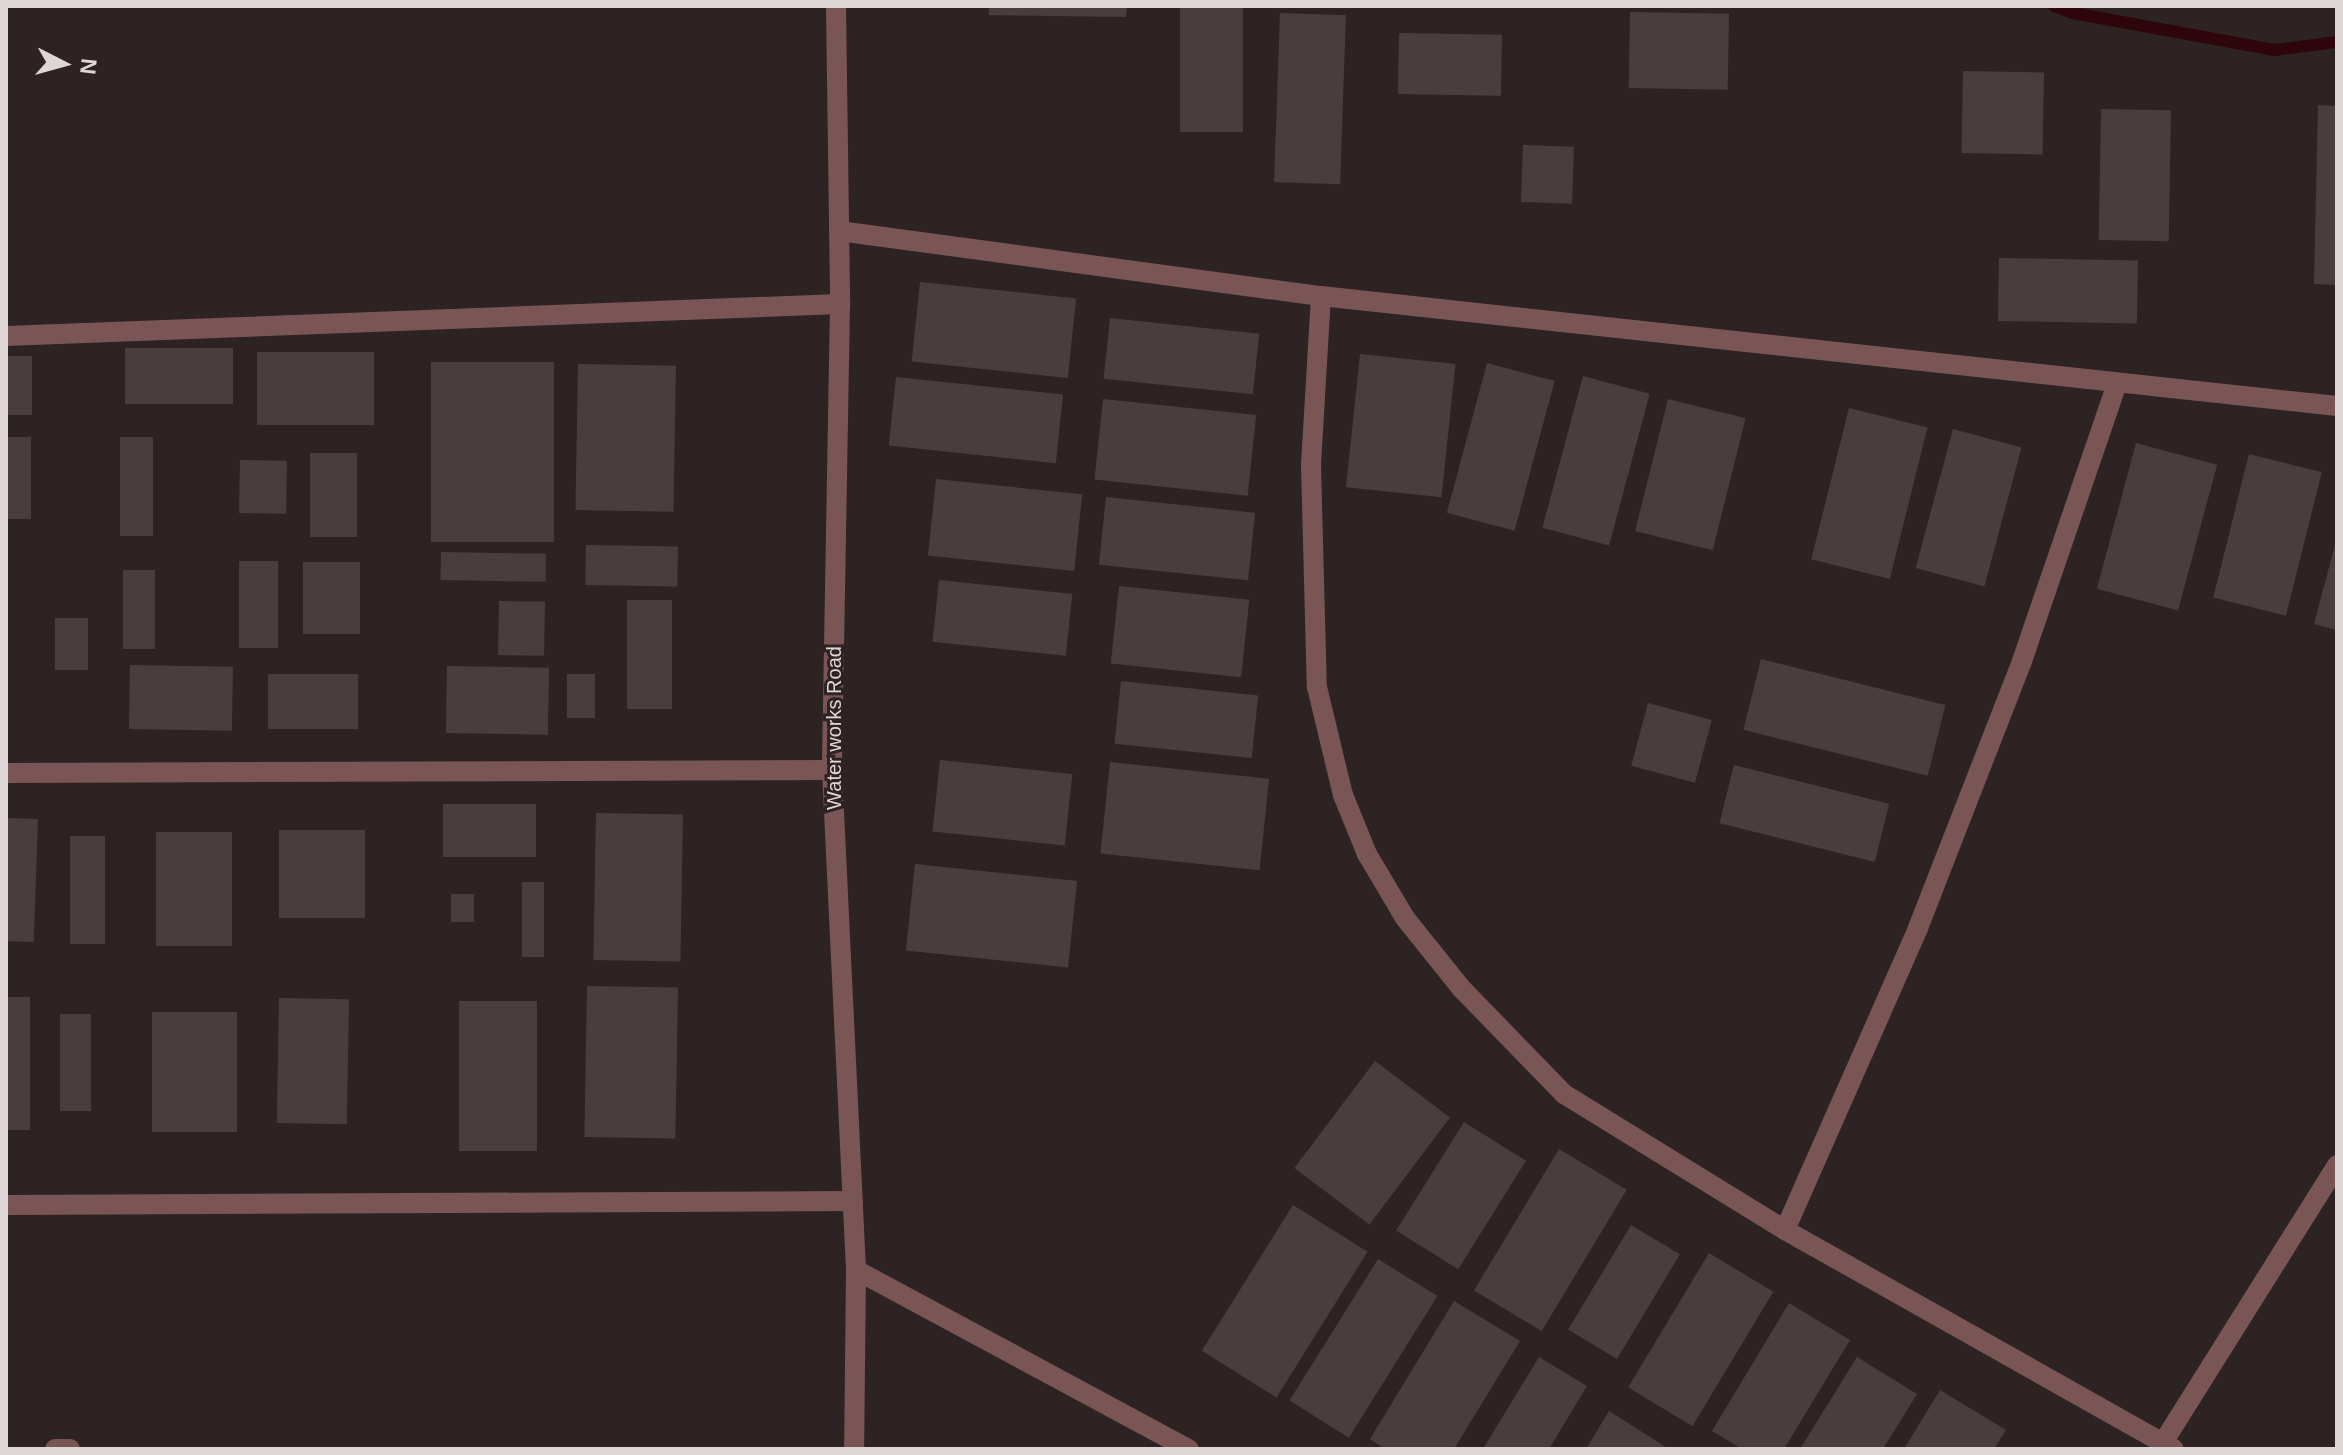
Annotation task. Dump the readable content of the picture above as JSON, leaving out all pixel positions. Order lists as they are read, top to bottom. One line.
{"streets":{"street":["Water works Road"]},"north":"right"}
